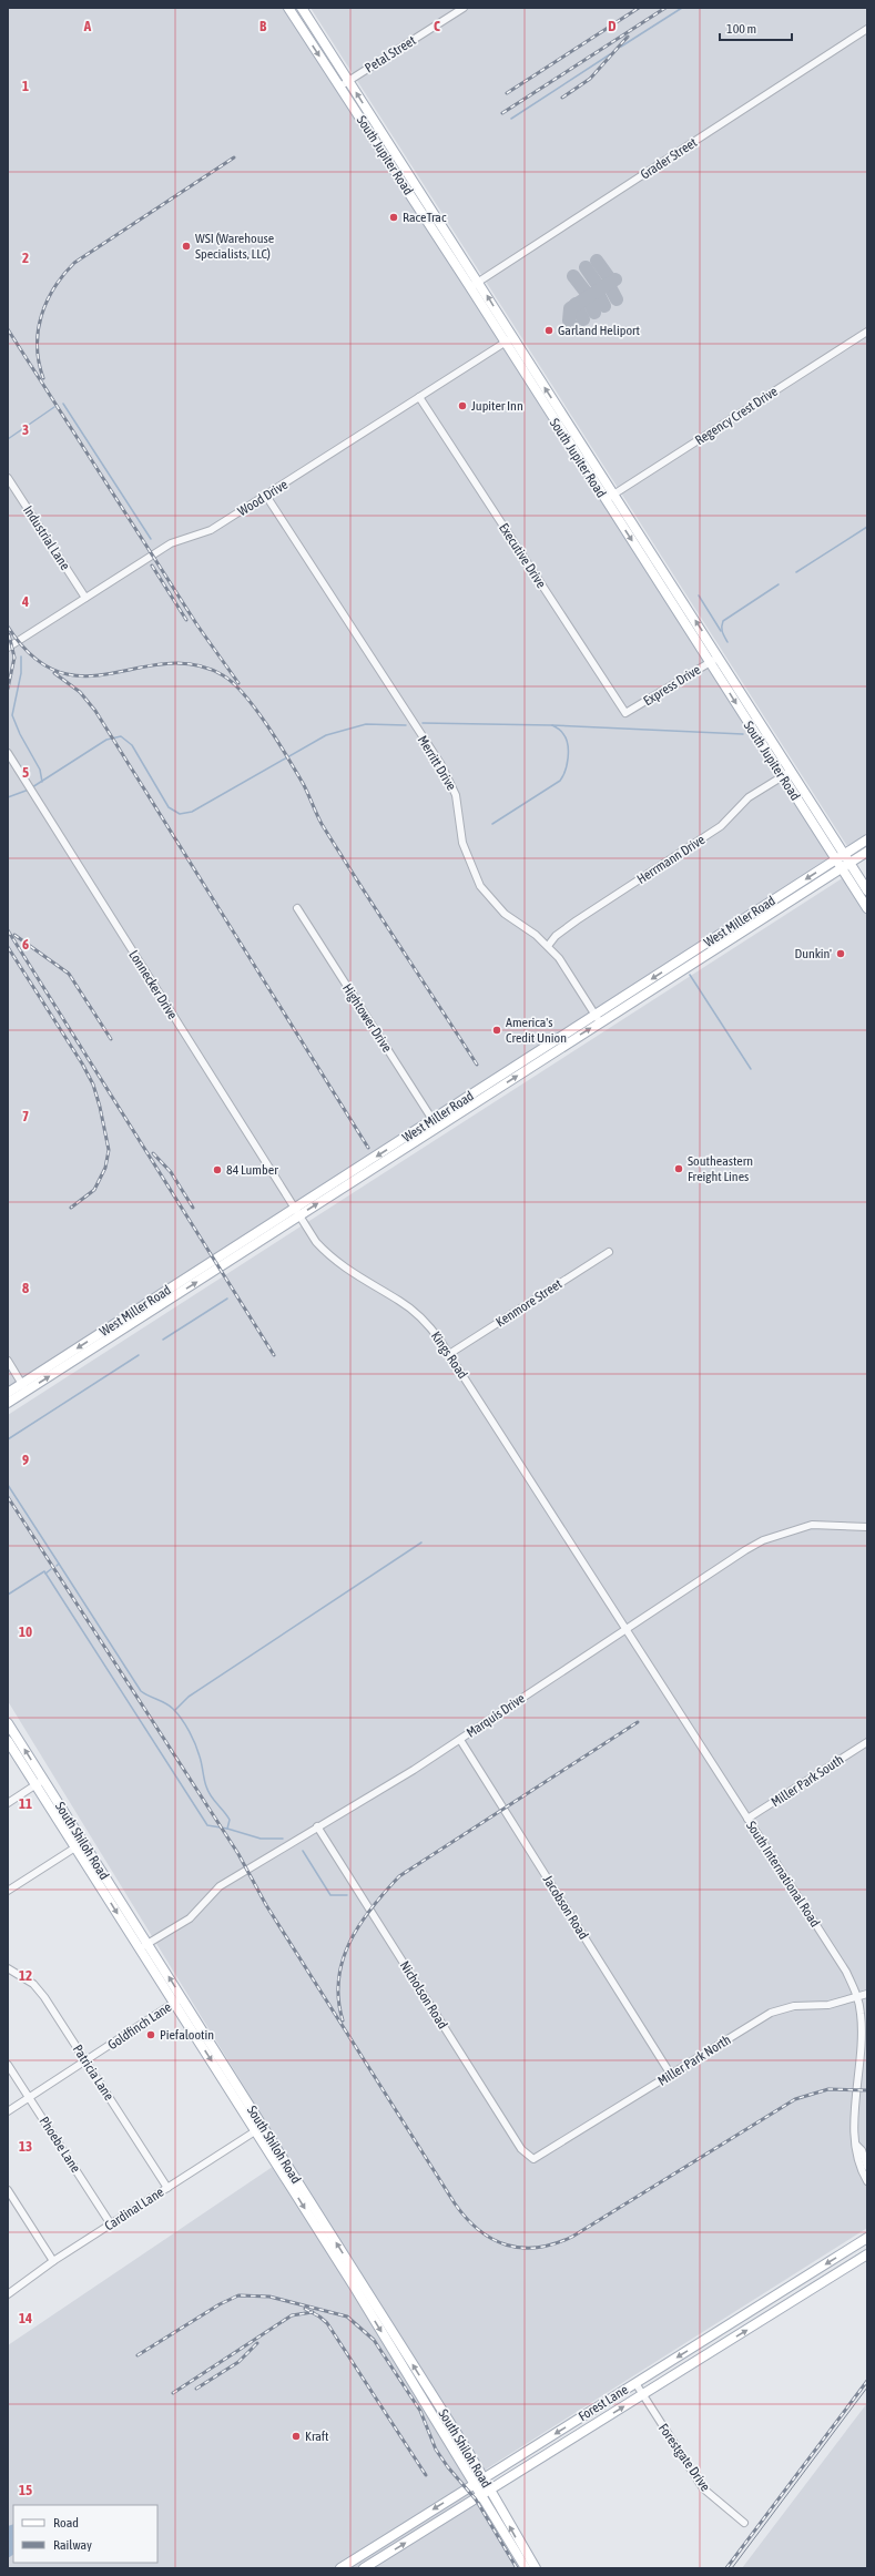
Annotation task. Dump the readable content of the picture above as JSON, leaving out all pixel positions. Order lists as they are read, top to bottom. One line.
{"streets":{"main road":["South Jupiter Road","West Miller Road","South Shiloh Road","Forest Lane"],"street":["Petal Street","Grader Street","Regency Crest Drive","Wood Drive","Industrial Lane","Executive Drive","Express Drive","Merritt Drive","Herrmann Drive","Lonnecker Drive","Hightower Drive","Kenmore Street","Kings Road","Marquis Drive","Miller Park South","South International Road","Jacobson Road","Nicholson Road","Goldfinch Lane","Miller Park North","Patricia Lane","Phoebe Lane","Cardinal Lane","Forestgate Drive"]},"crossings":[["Petal Street","South Jupiter Road"],["South Jupiter Road","Grader Street"],["South Jupiter Road","Regency Crest Drive"],["South Jupiter Road","Wood Drive"],["South Jupiter Road","Express Drive"],["South Jupiter Road","Herrmann Drive"],["South Jupiter Road","West Miller Road"],["Wood Drive","Industrial Lane"],["Wood Drive","Executive Drive"],["Wood Drive","Merritt Drive"],["Executive Drive","Express Drive"],["Merritt Drive","Herrmann Drive"],["Merritt Drive","West Miller Road"],["West Miller Road","Lonnecker Drive"],["West Miller Road","Hightower Drive"],["West Miller Road","Kings Road"],["Lonnecker Drive","Kings Road"],["Kenmore Street","Kings Road"],["Kings Road","Marquis Drive"],["Kings Road","South International Road"],["Marquis Drive","South Shiloh Road"],["Marquis Drive","South International Road"],["Marquis Drive","Jacobson Road"],["Marquis Drive","Nicholson Road"],["Miller Park South","South International Road"],["South Shiloh Road","Goldfinch Lane"],["South Shiloh Road","Cardinal Lane"],["South Shiloh Road","Forest Lane"],["South International Road","Miller Park North"],["Jacobson Road","Miller Park North"],["Nicholson Road","Miller Park North"],["Goldfinch Lane","Patricia Lane"],["Goldfinch Lane","Phoebe Lane"],["Patricia Lane","Cardinal Lane"],["Phoebe Lane","Cardinal Lane"],["Forest Lane","Forestgate Drive"]],"places":["RaceTrac","WSI (Warehouse Specialists, LLC)","Garland Heliport","Jupiter Inn","Dunkin'","America's Credit Union","Southeastern Freight Lines","84 Lumber","Piefalootin","Kraft"],"legend":["Road","Railway"],"scale_bar":"100 m","grid":{"columns":["A","B","C","D"],"rows":["1","2","3","4","5","6","7","8","9","10","11","12","13","14","15"]}}
